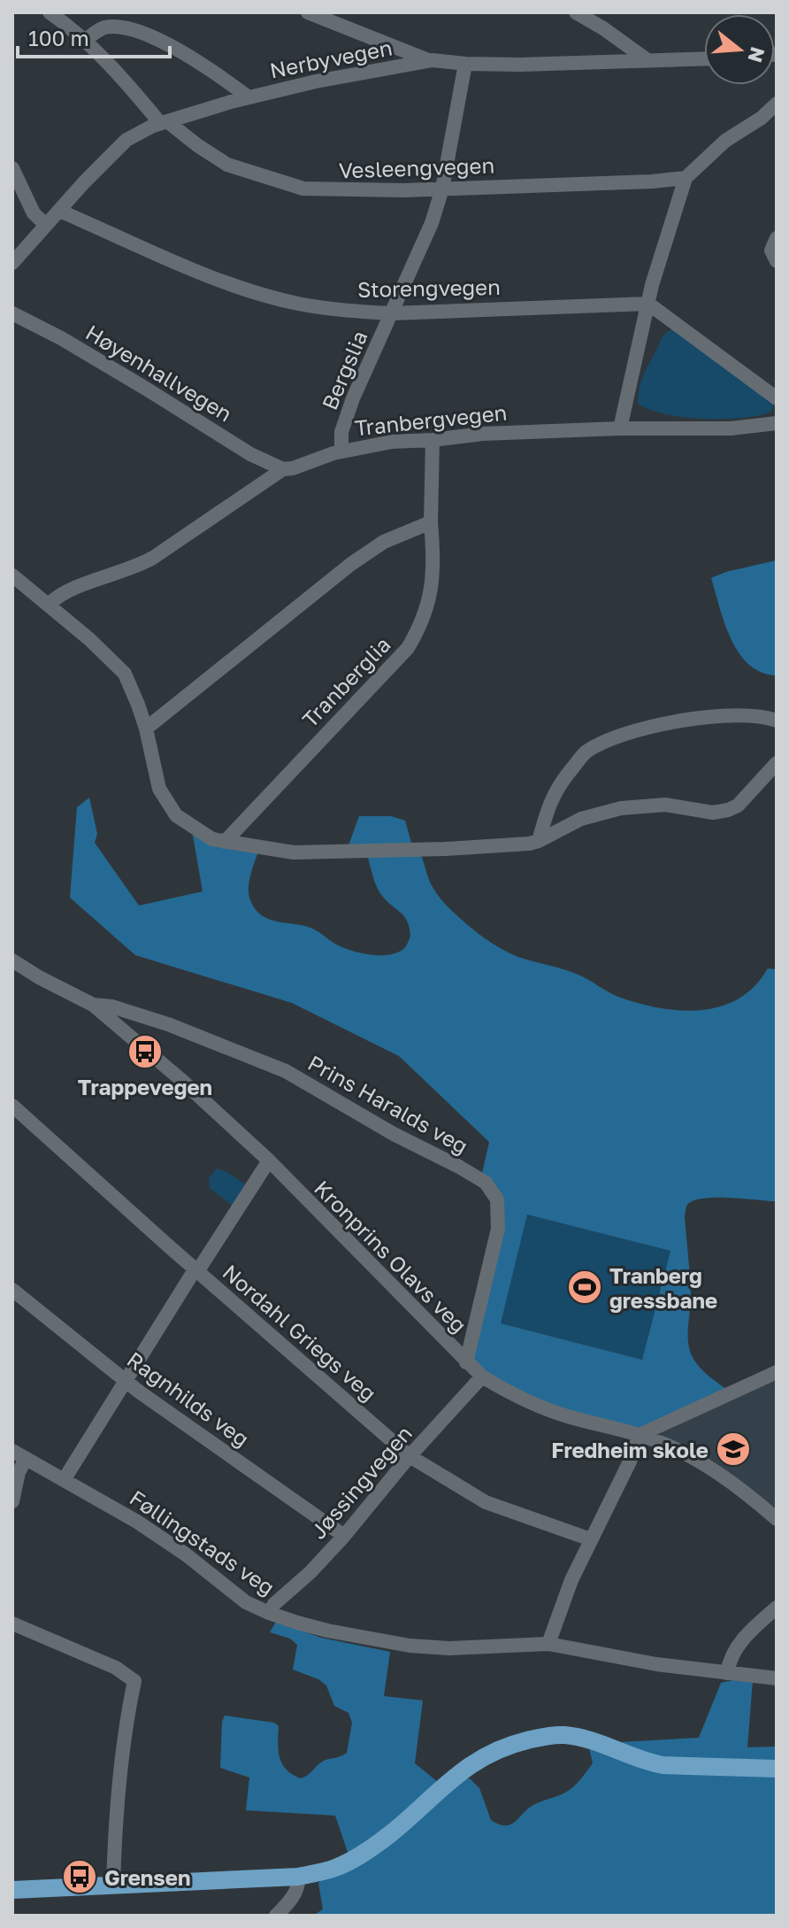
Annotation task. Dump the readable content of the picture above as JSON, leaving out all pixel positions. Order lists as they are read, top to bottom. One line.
{"streets":{"street":["Nerbyvegen","Vesleengvegen","Storengvegen","Bergslia","Høyenhallvegen","Tranbergvegen","Tranberglia","Prins Haralds veg","Kronprins Olavs veg","Nordahl Griegs veg","Ragnhilds veg","Jøssingvegen","Føllingstads veg"]},"crossings":[["Nerbyvegen","Vesleengvegen"],["Nerbyvegen","Storengvegen"],["Nerbyvegen","Bergslia"],["Vesleengvegen","Bergslia"],["Storengvegen","Bergslia"],["Bergslia","Tranbergvegen"],["Høyenhallvegen","Tranbergvegen"],["Tranbergvegen","Tranberglia"],["Prins Haralds veg","Kronprins Olavs veg"],["Kronprins Olavs veg","Jøssingvegen"],["Nordahl Griegs veg","Jøssingvegen"],["Ragnhilds veg","Jøssingvegen"],["Jøssingvegen","Føllingstads veg"]],"places":{"bus stop":["Trappevegen","Grensen"],"sports":["Tranberg gressbane"],"school or university":["Fredheim skole"]},"scale_bar":"100 m","north":"right"}
